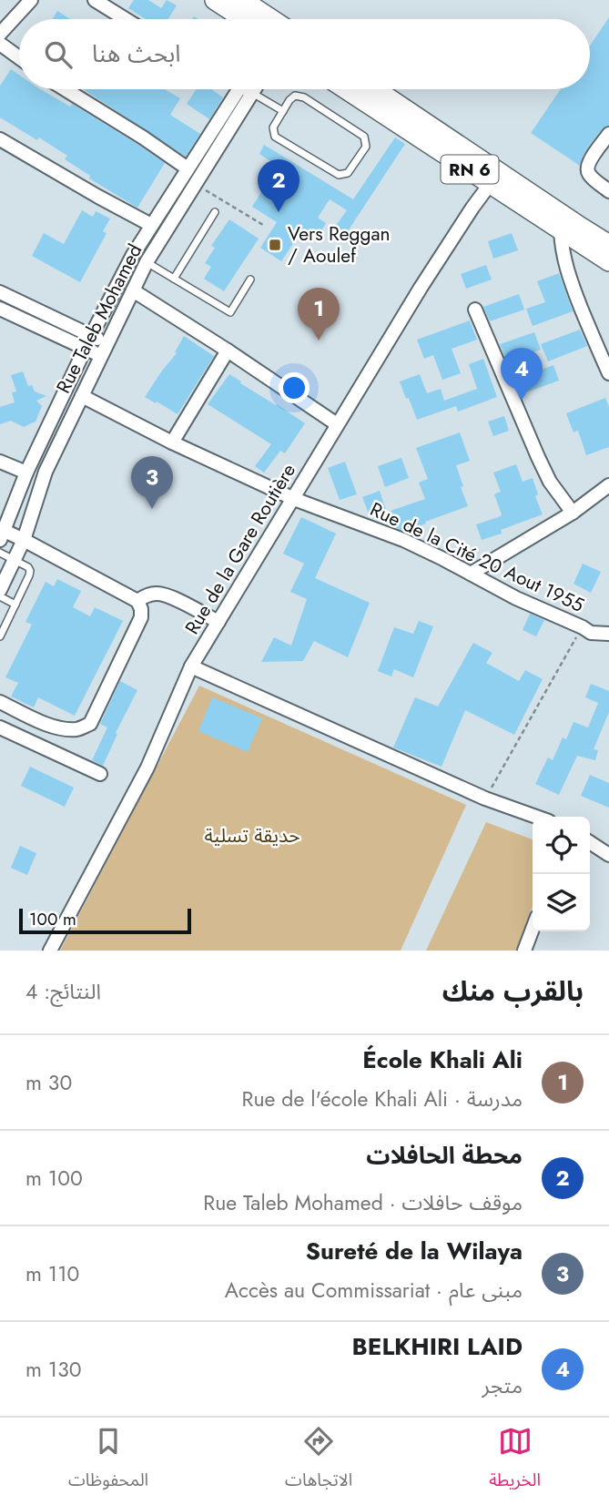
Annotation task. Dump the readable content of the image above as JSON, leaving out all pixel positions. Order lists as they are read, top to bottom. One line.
{"streets":{"main road":["RN 6"],"street":["Rue Taleb Mohamed","Rue de la Gare Routière","Rue de la Cité 20 Aout 1955"]},"crossings":[["RN 6","Rue de la Gare Routière"],["Rue Taleb Mohamed","Rue de la Cité 20 Aout 1955"],["Rue de la Gare Routière","Rue de la Cité 20 Aout 1955"]],"parks":["حديقة تسلية"],"places":{"transit":["Vers Reggan / Aoulef"]},"scale_bar":"100 m","page":{"search":"ابحث هنا","pins":["2","1","4","3"],"scale":"100 m","heading":["بالقرب منك","النتائج: 4"],"list":[{"mark":"1","name":"École Khali Ali","note":"مدرسة · Rue de l'école Khali Ali","value":"30 m"},{"mark":"2","name":"محطة الحافلات","note":"موقف حافلات · Rue Taleb Mohamed","value":"100 m"},{"mark":"3","name":"Sureté de la Wilaya","note":"مبنى عام · Accès au Commissariat","value":"110 m"},{"mark":"4","name":"BELKHIRI LAID","note":"متجر","value":"130 m"}],"nav":["الخريطة","الاتجاهات","المحفوظات"]}}
